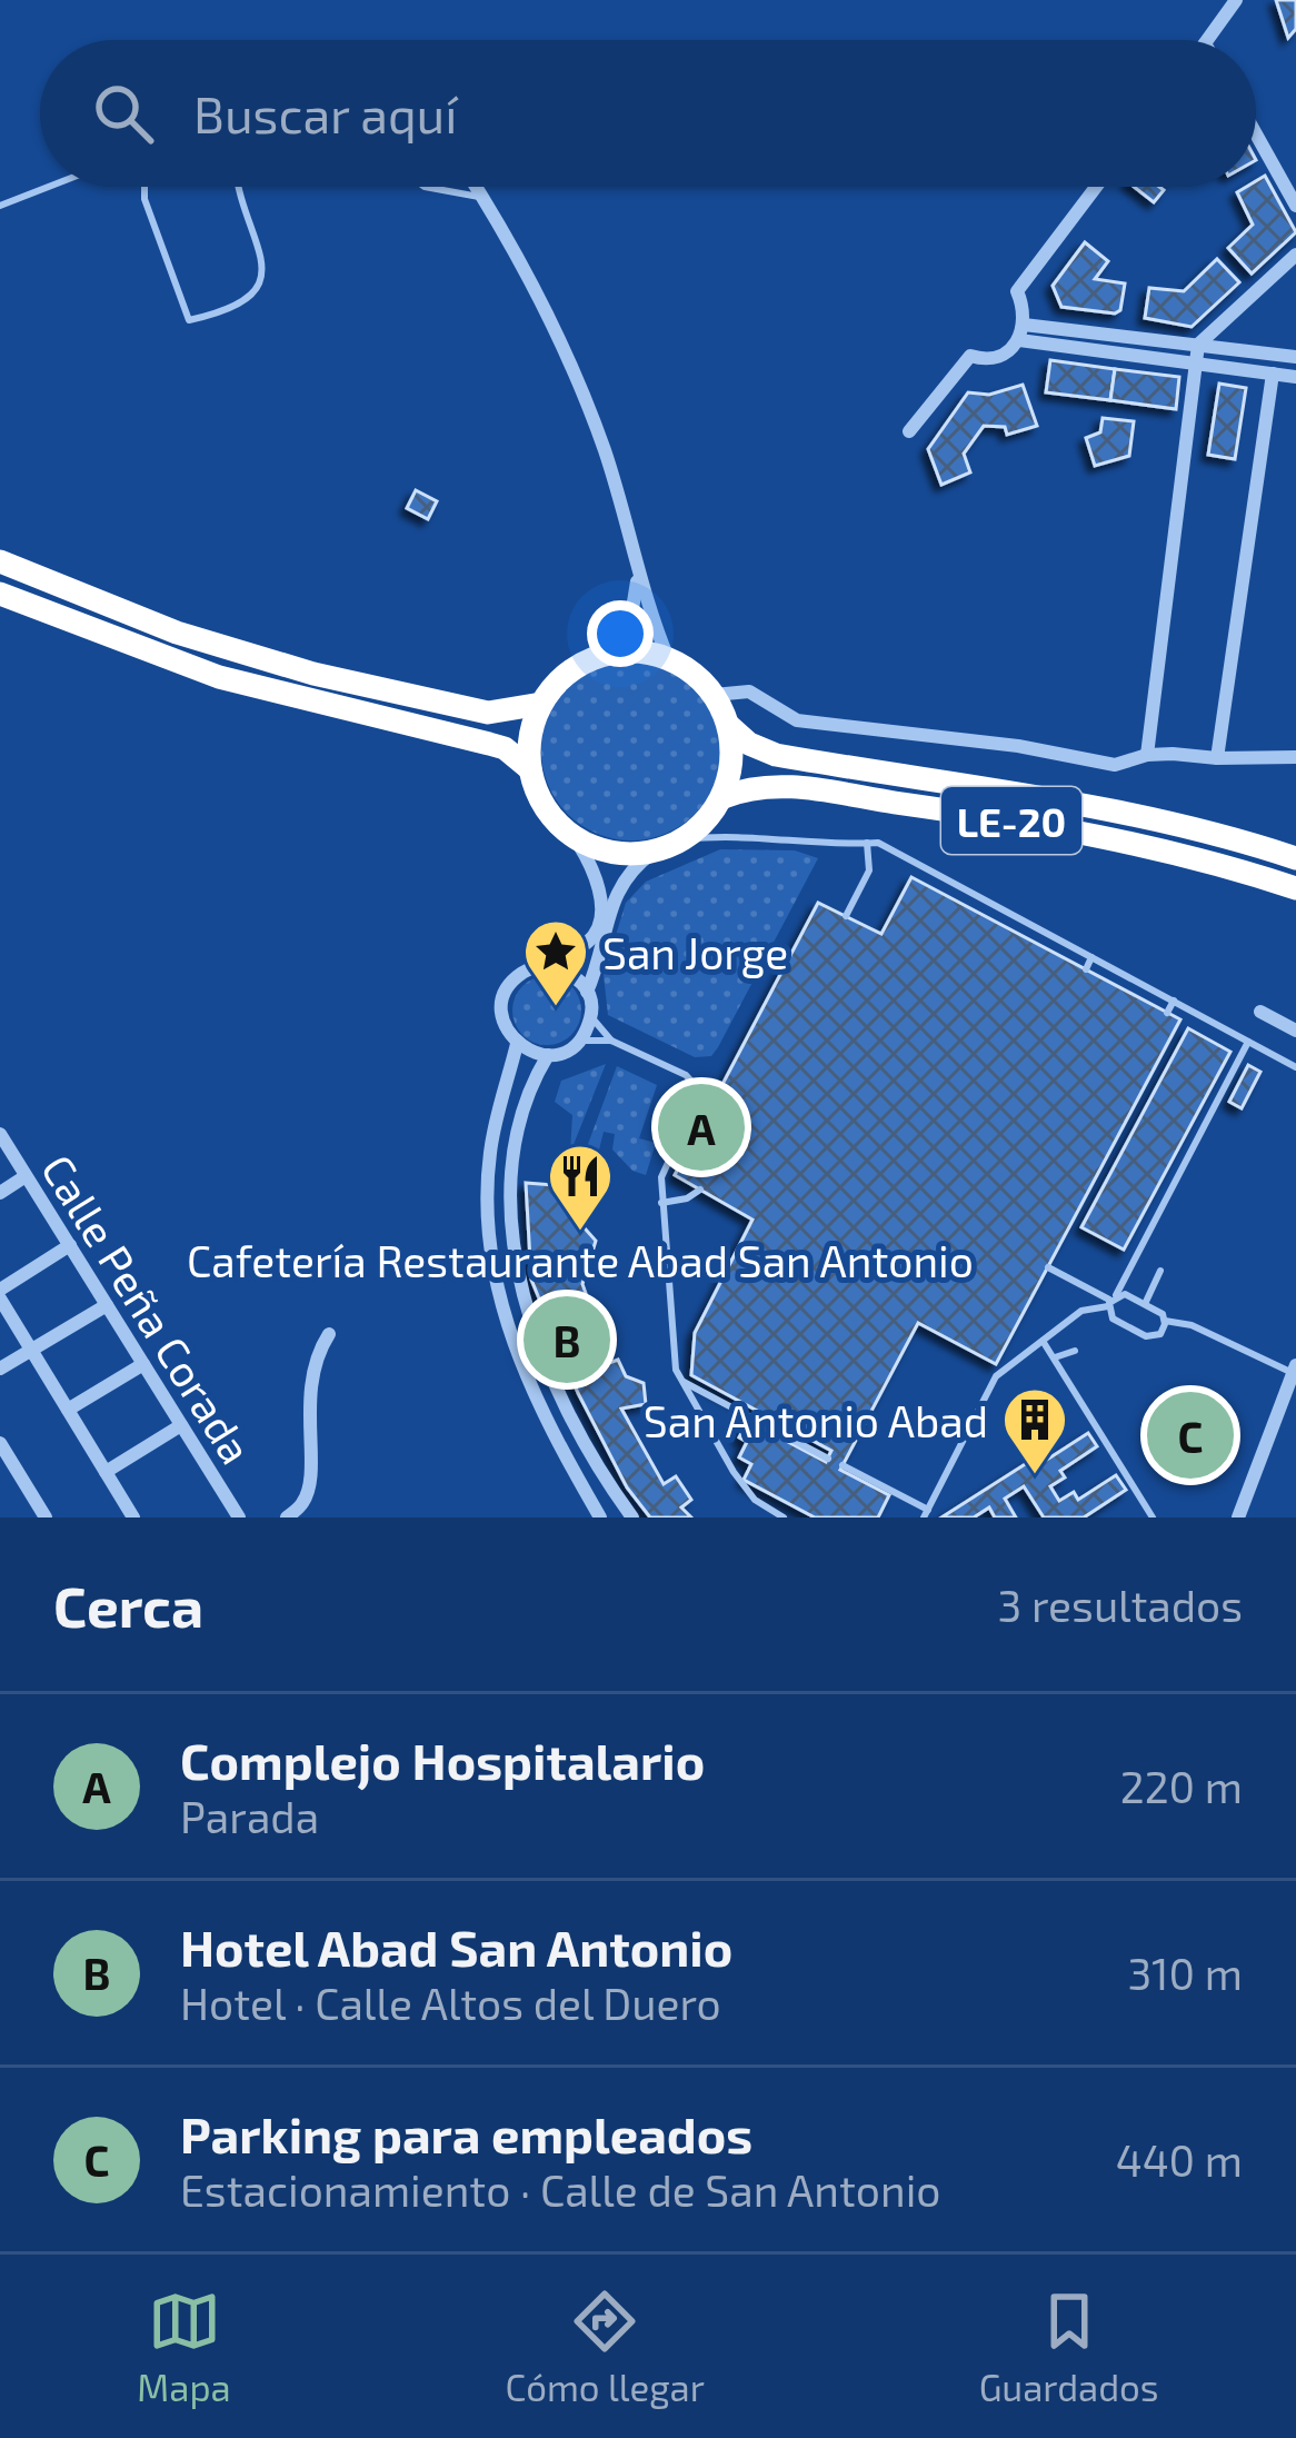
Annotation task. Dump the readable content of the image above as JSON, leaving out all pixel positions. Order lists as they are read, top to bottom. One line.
{"streets":{"highway":["LE-20"],"street":["Calle Peña Corada"]},"places":{"place":["San Jorge"],"restaurant":["Cafetería Restaurante Abad San Antonio"],"building":["San Antonio Abad"]},"page":{"search":"Buscar aquí","pins":["A","B","C"],"heading":["Cerca","3 resultados"],"list":[{"mark":"A","name":"Complejo Hospitalario","note":"Parada","value":"220 m"},{"mark":"B","name":"Hotel Abad San Antonio","note":"Hotel · Calle Altos del Duero","value":"310 m"},{"mark":"C","name":"Parking para empleados","note":"Estacionamiento · Calle de San Antonio","value":"440 m"}],"nav":["Mapa","Cómo llegar","Guardados"]}}
